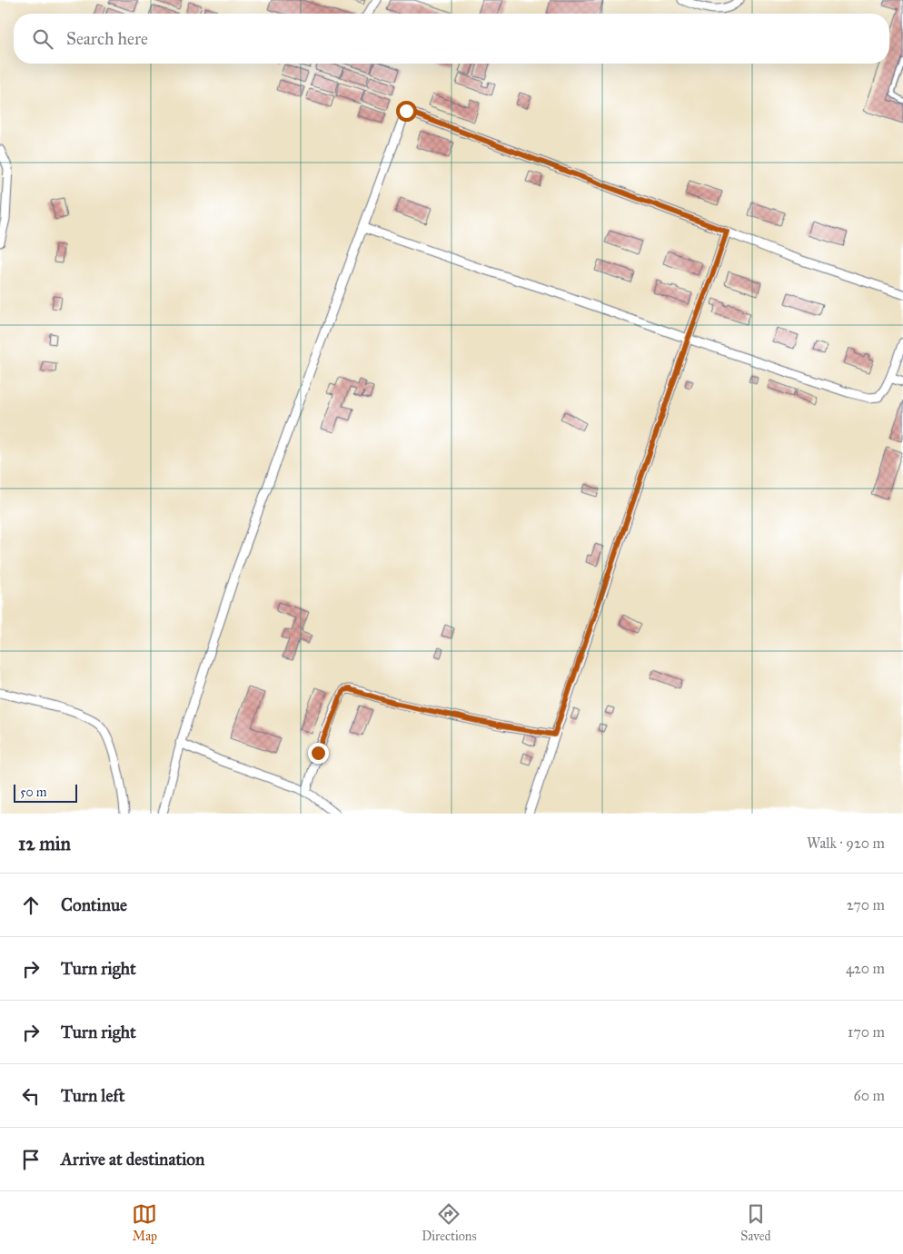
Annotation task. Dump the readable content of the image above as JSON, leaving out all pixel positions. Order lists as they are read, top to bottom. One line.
{"scale_bar":"50 m","page":{"search":"Search here","scale":"50 m","heading":["12 min","Walk · 920 m"],"list":[["Continue","270 m"],["Turn right","420 m"],["Turn right","170 m"],["Turn left","60 m"],"Arrive at destination"],"nav":["Map","Directions","Saved"]}}
